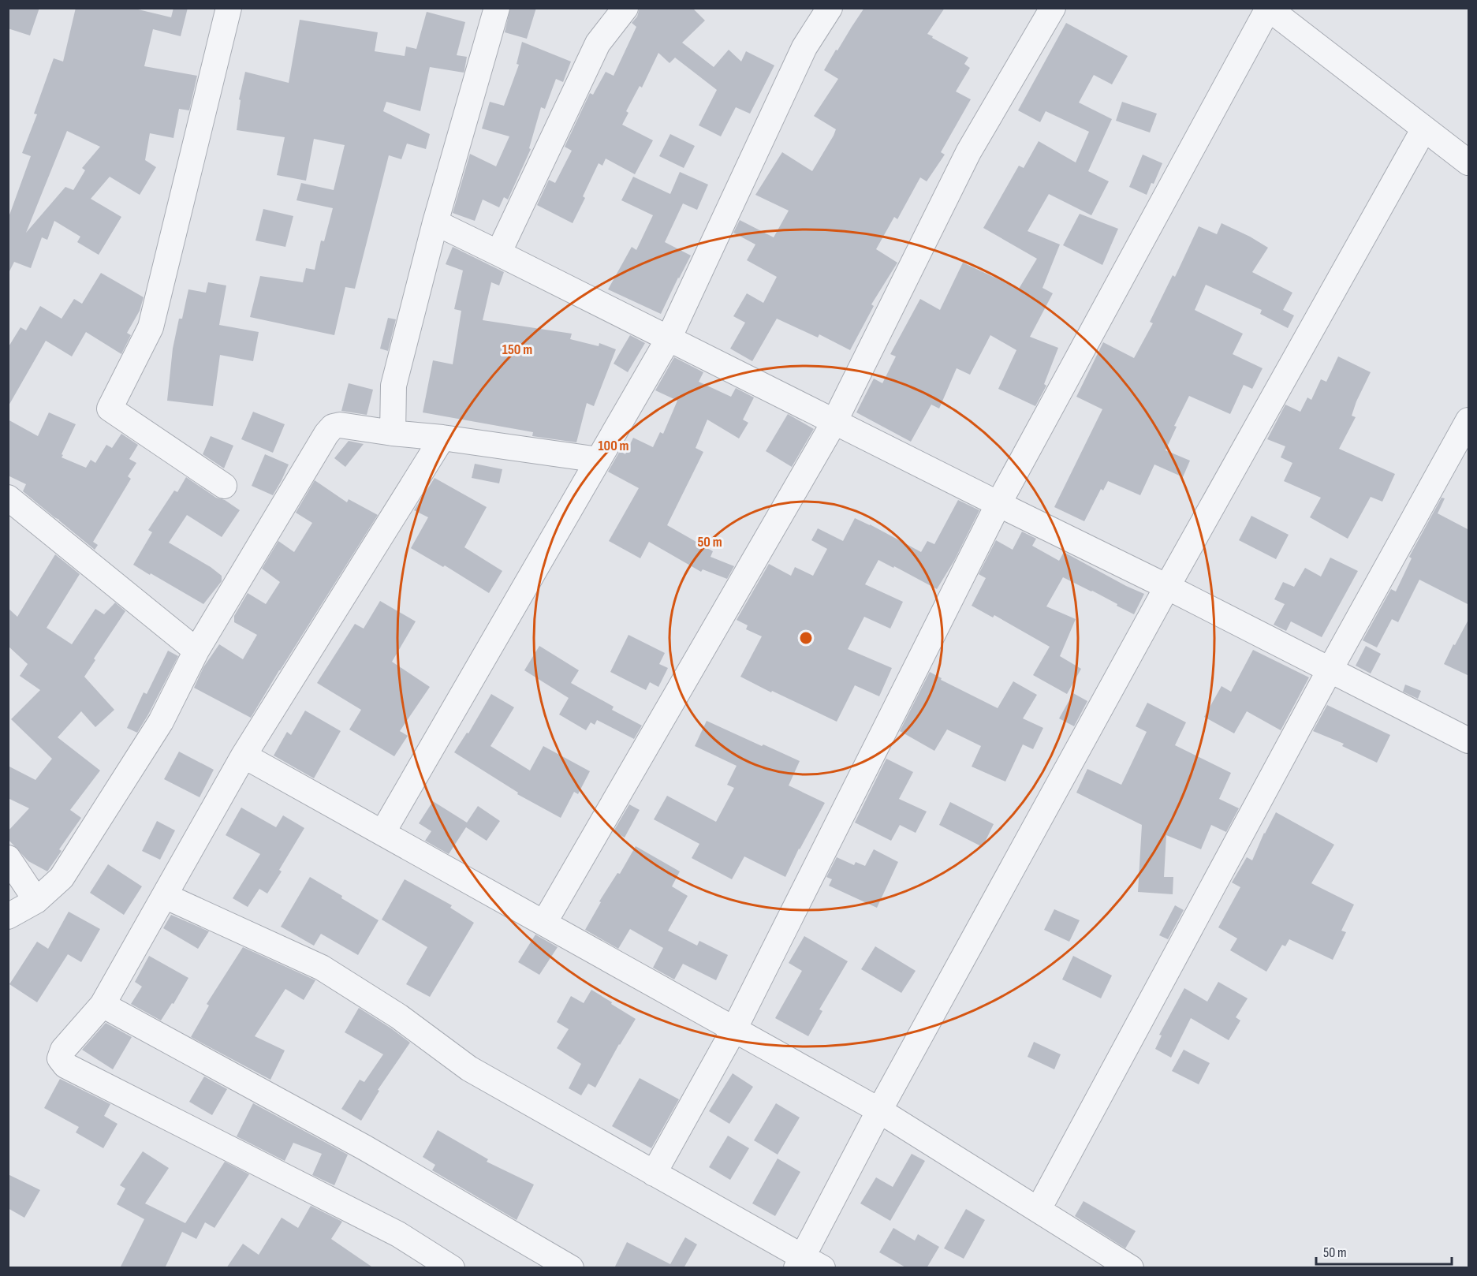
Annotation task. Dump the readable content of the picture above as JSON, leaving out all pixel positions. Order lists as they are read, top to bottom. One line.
{"scale_bar":"50 m","rings":["150 m","100 m","50 m"]}
